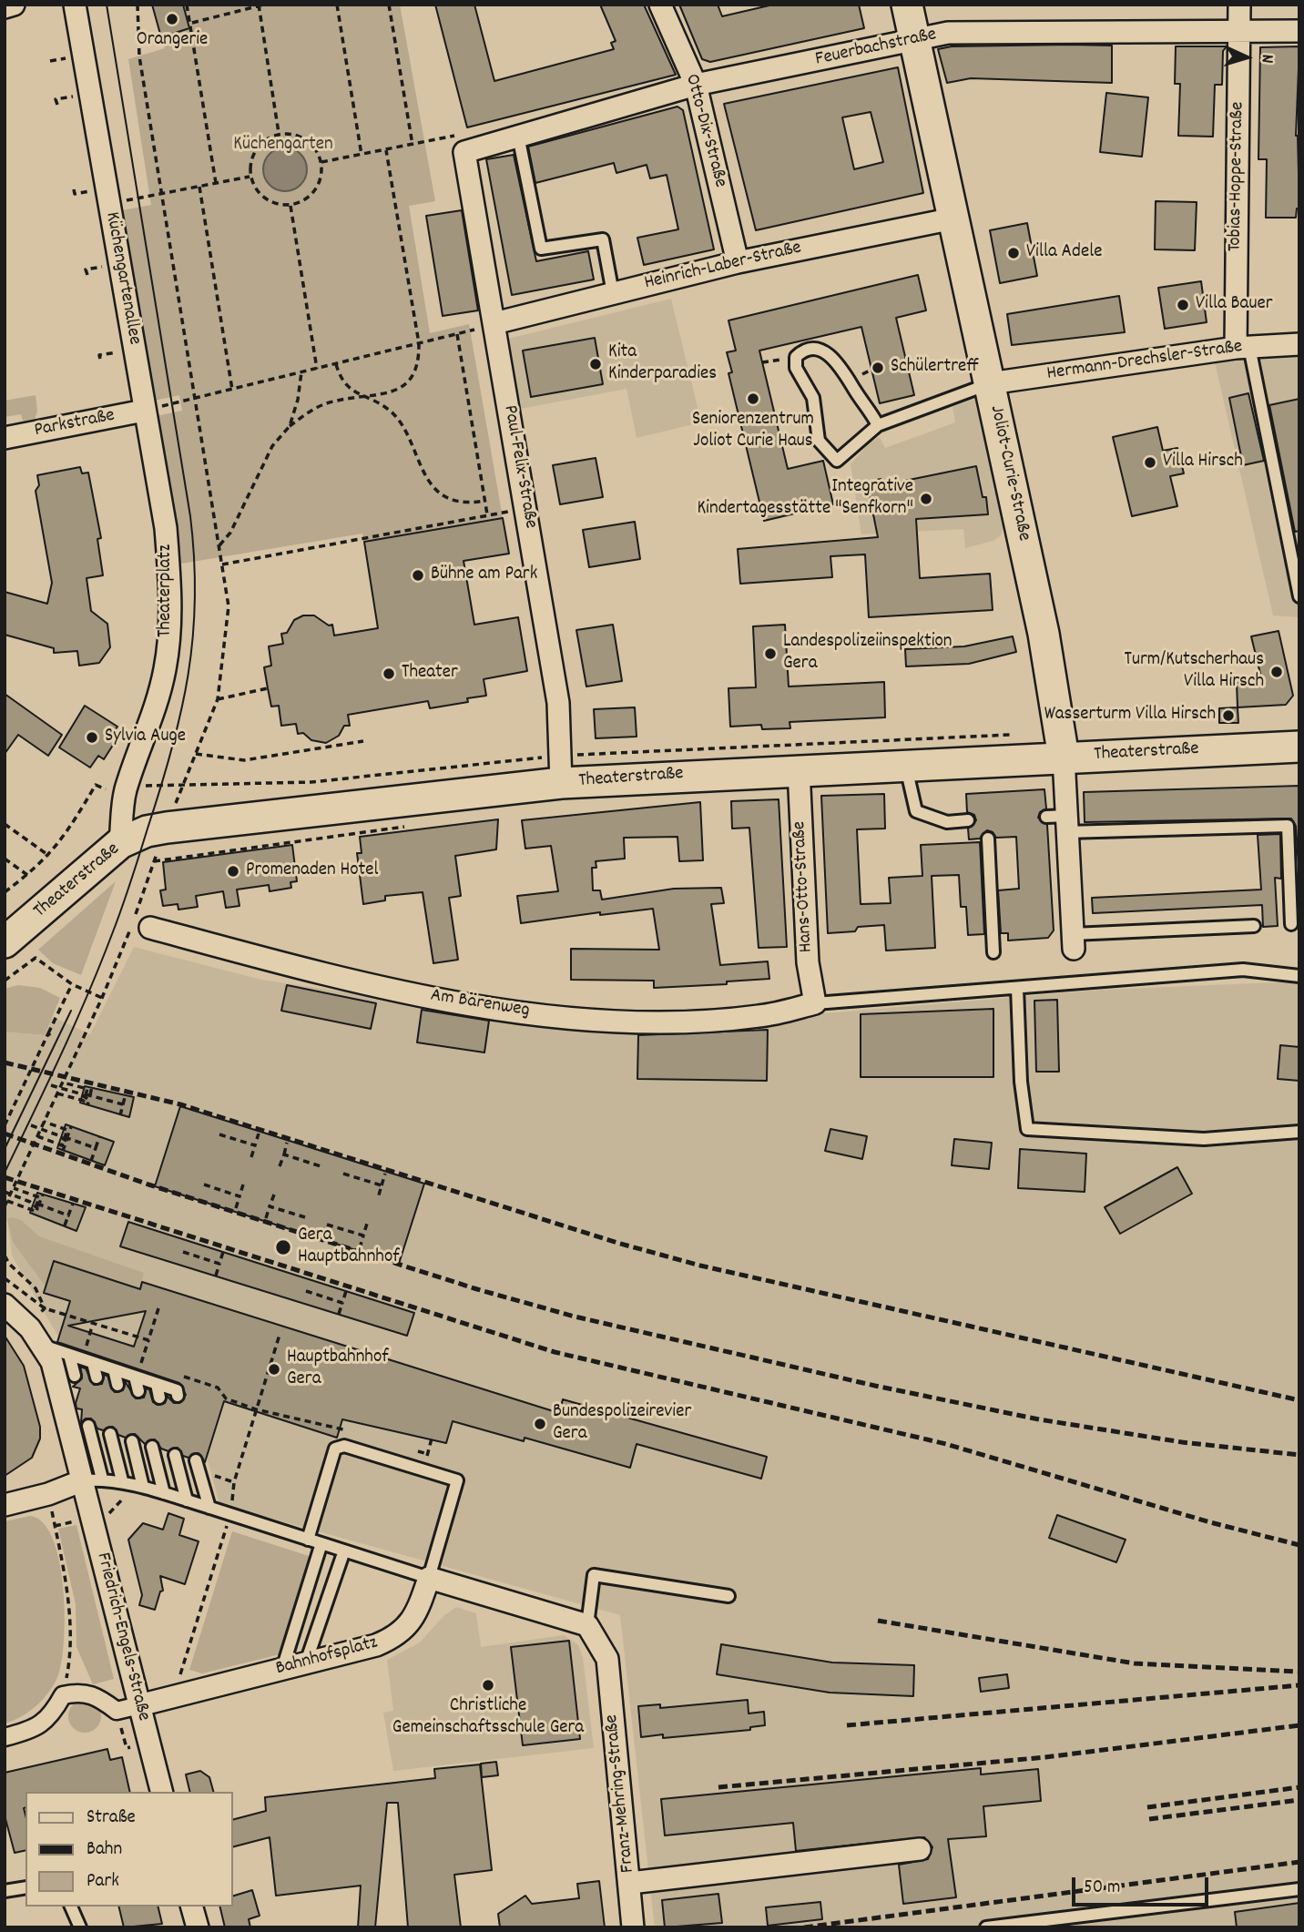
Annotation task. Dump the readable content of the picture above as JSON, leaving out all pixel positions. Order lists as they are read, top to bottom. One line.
{"streets":{"main road":["Joliot-Curie-Straße","Theaterstraße"],"street":["Feuerbachstraße","Otto-Dix-Straße","Tobias-Hoppe-Straße","Heinrich-Laber-Straße","Küchengartenallee","Hermann-Drechsler-Straße","Parkstraße","Paul-Felix-Straße","Theaterplatz","Hans-Otto-Straße","Am Bärenweg","Friedrich-Engels-Straße","Bahnhofsplatz","Franz-Mehring-Straße"]},"crossings":[["Feuerbachstraße","Otto-Dix-Straße"],["Feuerbachstraße","Tobias-Hoppe-Straße"],["Feuerbachstraße","Paul-Felix-Straße"],["Feuerbachstraße","Joliot-Curie-Straße"],["Otto-Dix-Straße","Heinrich-Laber-Straße"],["Tobias-Hoppe-Straße","Hermann-Drechsler-Straße"],["Heinrich-Laber-Straße","Paul-Felix-Straße"],["Heinrich-Laber-Straße","Joliot-Curie-Straße"],["Küchengartenallee","Parkstraße"],["Küchengartenallee","Theaterplatz"],["Hermann-Drechsler-Straße","Joliot-Curie-Straße"],["Parkstraße","Theaterplatz"],["Paul-Felix-Straße","Theaterstraße"],["Joliot-Curie-Straße","Theaterstraße"],["Theaterplatz","Theaterstraße"],["Theaterstraße","Hans-Otto-Straße"],["Hans-Otto-Straße","Am Bärenweg"],["Friedrich-Engels-Straße","Bahnhofsplatz"]],"parks":["Küchengarten"],"places":["Orangerie","Villa Adele","Villa Bauer","Kita Kinderparadies","Schülertreff","Seniorenzentrum Joliot Curie Haus","Villa Hirsch","Integrative Kindertagesstätte \"Senfkorn\"","Bühne am Park","Landespolizeiinspektion Gera","Turm/Kutscherhaus Villa Hirsch","Theater","Wasserturm Villa Hirsch","Sylvia Auge","Promenaden Hotel","Gera Hauptbahnhof","Hauptbahnhof Gera","Bundespolizeirevier Gera","Christliche Gemeinschaftsschule Gera"],"legend":["Straße","Bahn","Park"],"scale_bar":"50 m","north":"right"}
